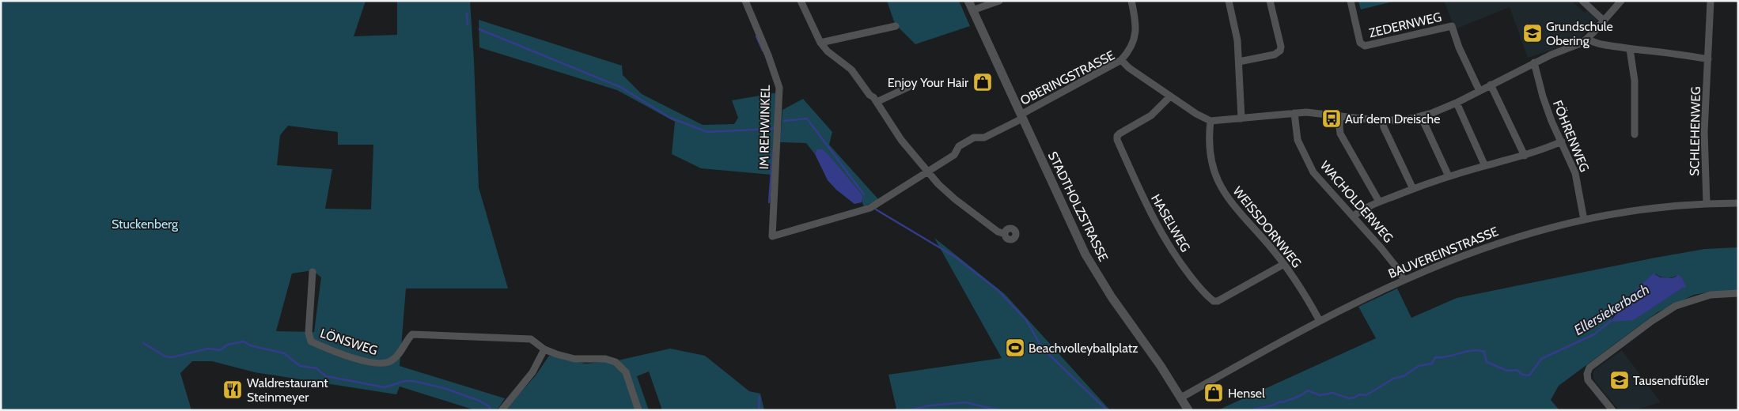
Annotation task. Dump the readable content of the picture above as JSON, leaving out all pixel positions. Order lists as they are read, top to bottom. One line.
{"streets":{"street":["ZEDERNWEG","OBERINGSTRASSE","IM REHWINKEL","SCHLEHENWEG","FÖHRENWEG","WACHOLDERWEG","STADTHOLZSTRASSE","HASELWEG","WEISSDORNWEG","BAUVEREINSTRASSE","LÖNSWEG"]},"crossings":[["OBERINGSTRASSE","IM REHWINKEL"],["OBERINGSTRASSE","STADTHOLZSTRASSE"],["OBERINGSTRASSE","HASELWEG"],["OBERINGSTRASSE","WEISSDORNWEG"],["SCHLEHENWEG","BAUVEREINSTRASSE"],["FÖHRENWEG","BAUVEREINSTRASSE"],["WACHOLDERWEG","BAUVEREINSTRASSE"],["STADTHOLZSTRASSE","BAUVEREINSTRASSE"],["HASELWEG","WEISSDORNWEG"],["WEISSDORNWEG","BAUVEREINSTRASSE"]],"water":["Ellersiekerbach"],"parks":["Stuckenberg"],"places":{"school or university":["Grundschule Obering","Tausendfüßler"],"shop":["Enjoy Your Hair","Hensel"],"bus stop":["Auf dem Dreische"],"sports":["Beachvolleyballplatz"],"restaurant":["Waldrestaurant Steinmeyer"]}}
